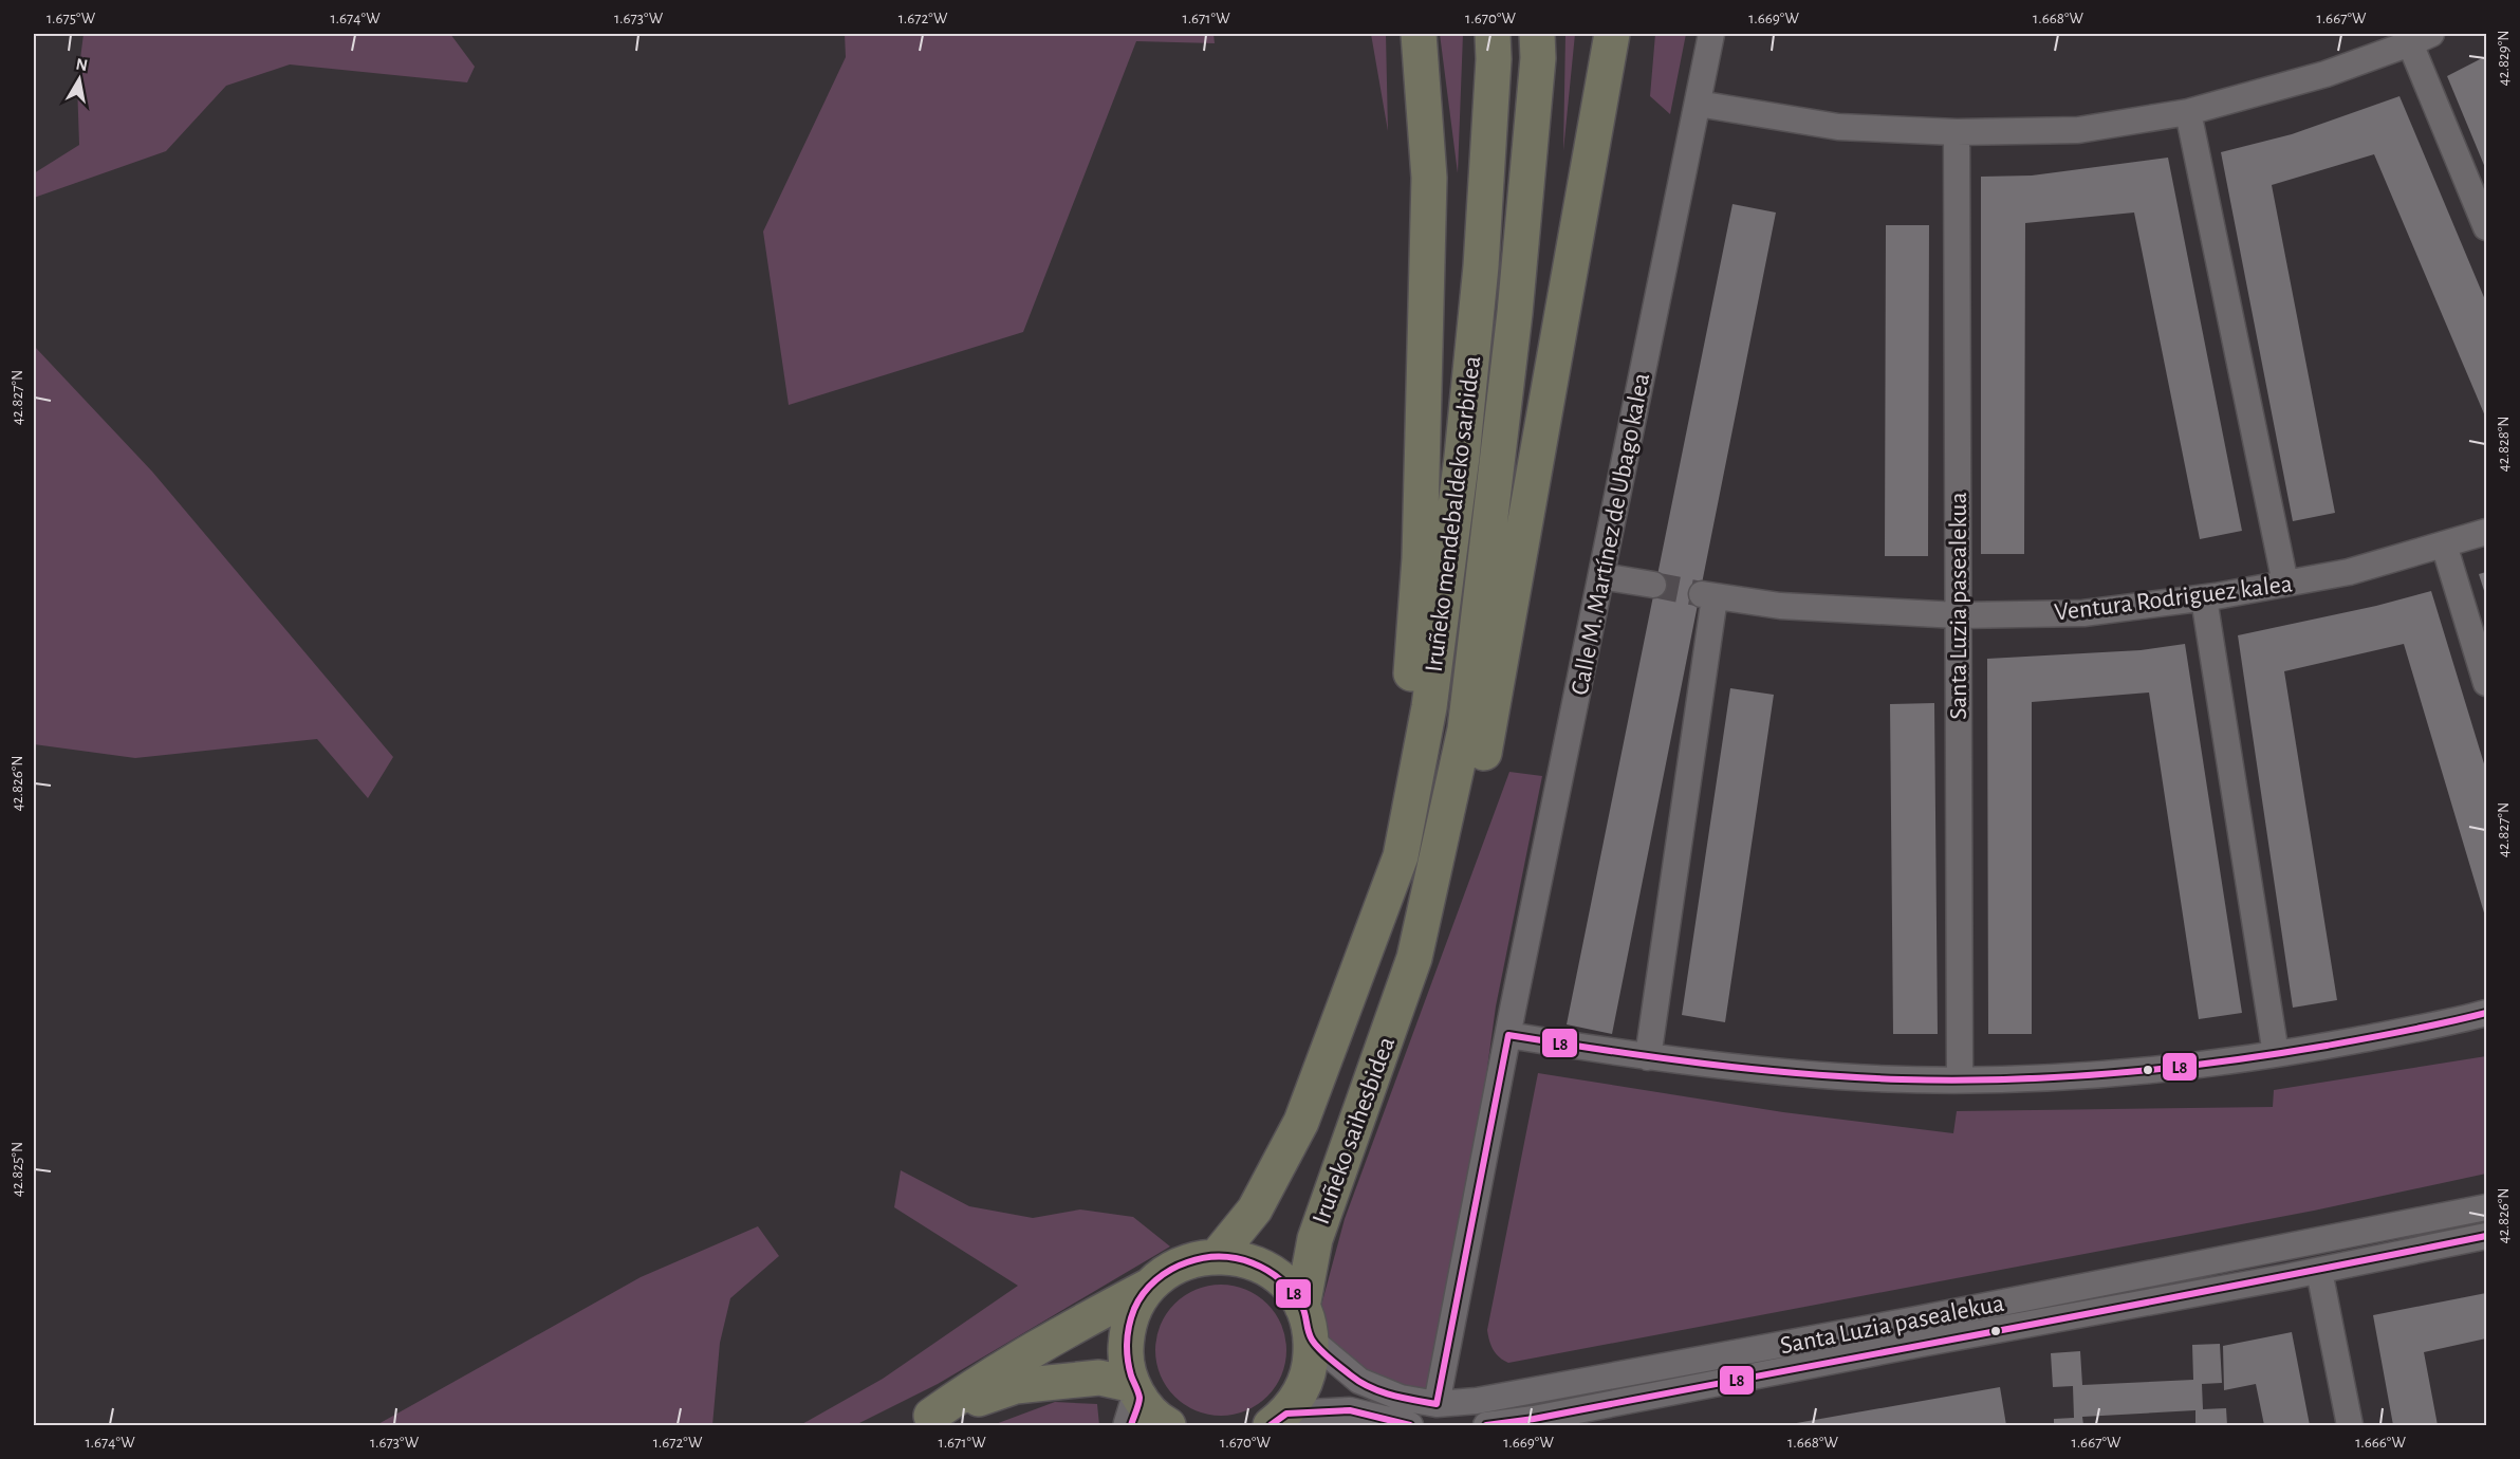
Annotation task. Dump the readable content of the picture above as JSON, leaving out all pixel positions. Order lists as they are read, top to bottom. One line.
{"streets":{"highway":["Iruñeko mendebaldeko sarbidea","Iruñeko saihesbidea"],"street":["Calle M. Martínez de Ubago kalea","Ventura Rodriguez kalea","Santa Luzia pasealekua"]},"crossings":[["Iruñeko mendebaldeko sarbidea","Iruñeko saihesbidea"],["Calle M. Martínez de Ubago kalea","Santa Luzia pasealekua"],["Ventura Rodriguez kalea","Santa Luzia pasealekua"]],"lines":["transit line L8"],"north":"top","coordinates":["1.675°W","1.674°W","1.673°W","1.672°W","1.671°W","1.670°W","1.669°W","1.668°W","1.667°W","42.829°N","42.827°N","42.828°N","42.826°N","42.825°N","1.666°W"]}
